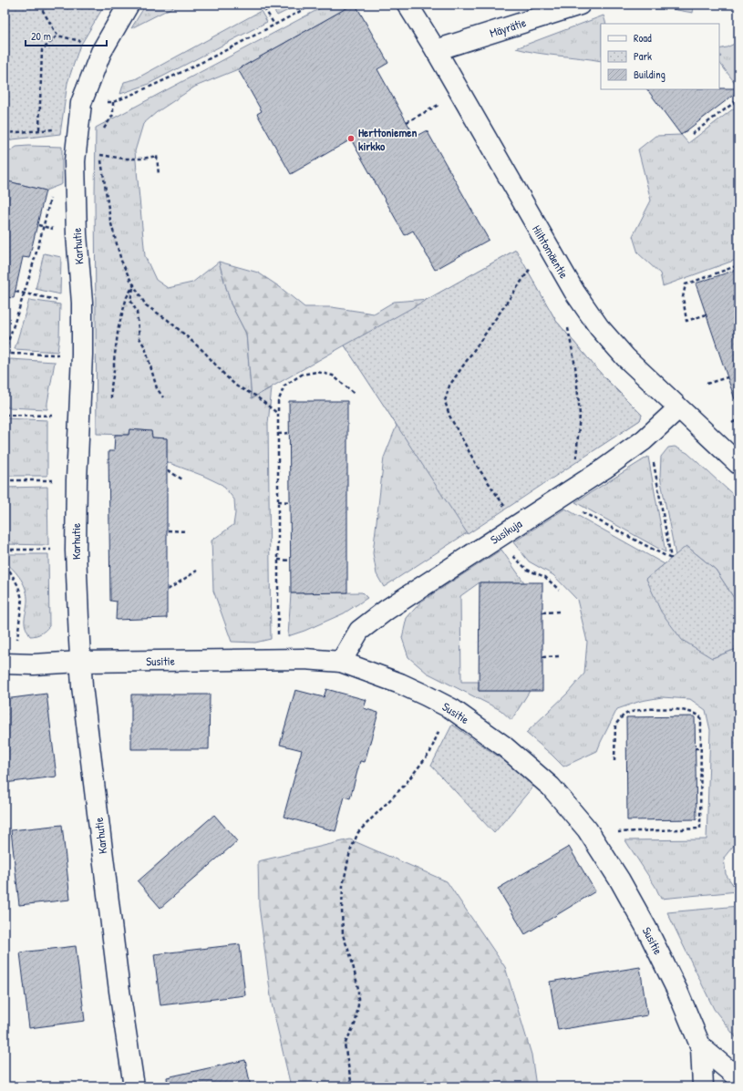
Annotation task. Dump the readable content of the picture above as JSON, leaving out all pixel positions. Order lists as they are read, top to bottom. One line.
{"streets":{"street":["Mäyrätie","Karhutie","Hiihtomäentie","Susikuja","Susitie"]},"crossings":[["Mäyrätie","Hiihtomäentie"],["Karhutie","Susitie"],["Hiihtomäentie","Susikuja"],["Susikuja","Susitie"]],"places":["Herttoniemen kirkko"],"legend":["Road","Park","Building"],"scale_bar":"20 m"}
